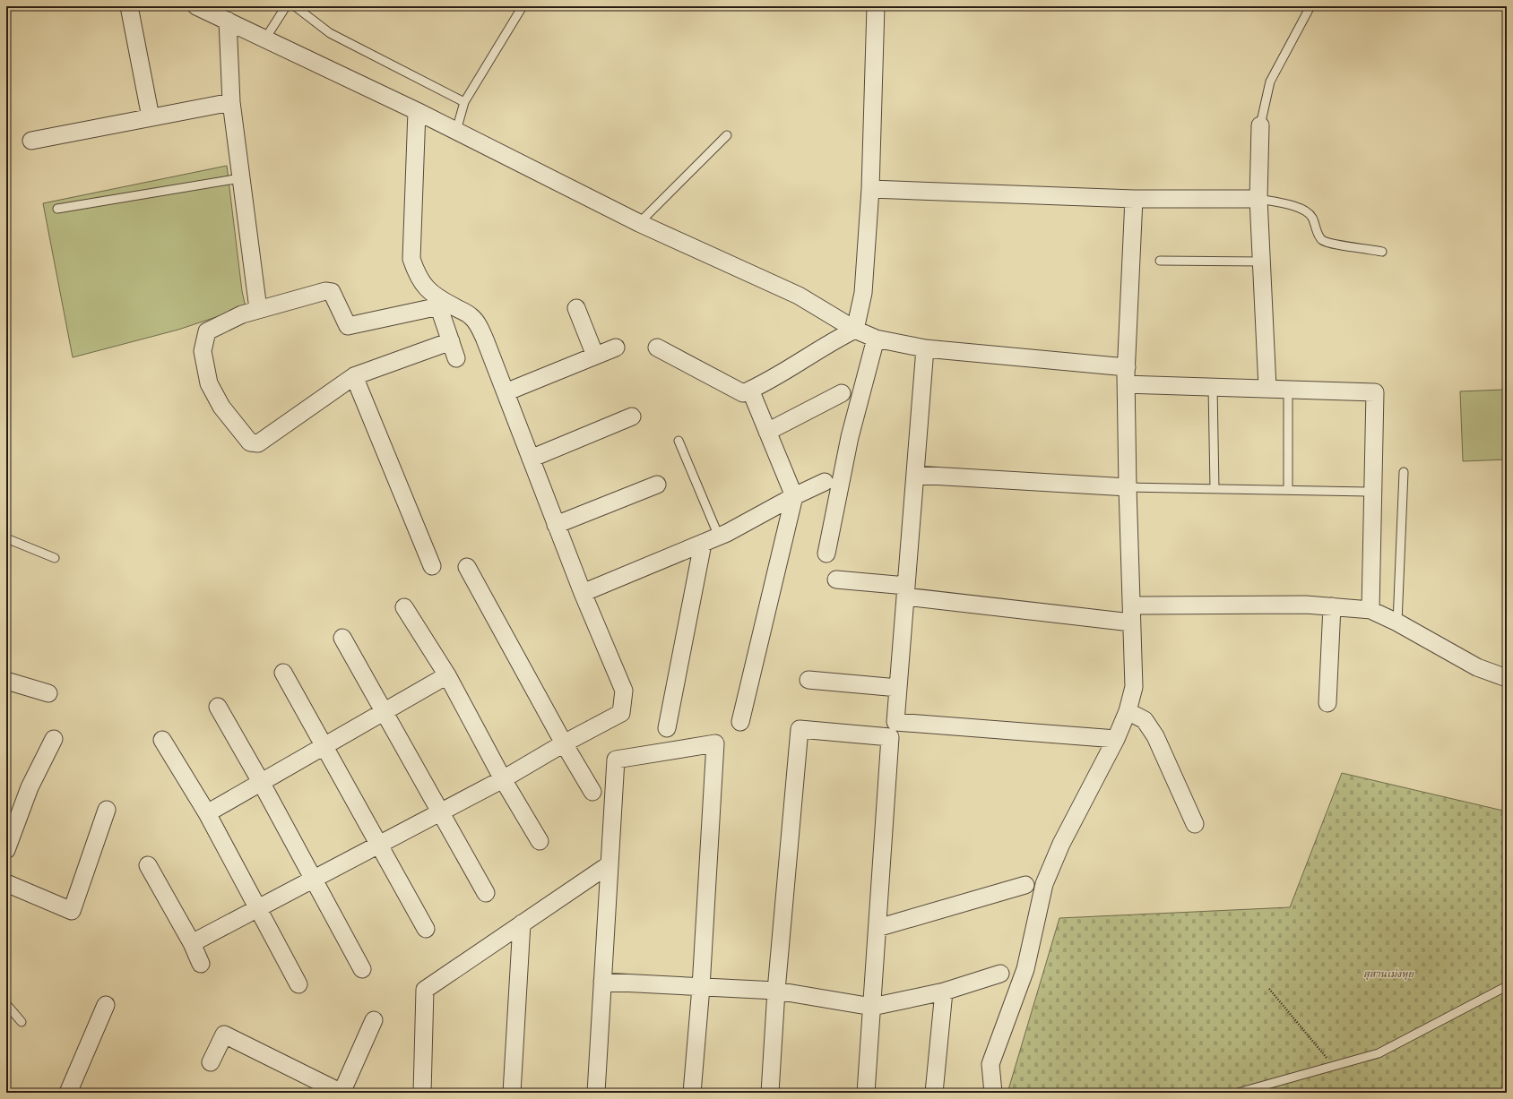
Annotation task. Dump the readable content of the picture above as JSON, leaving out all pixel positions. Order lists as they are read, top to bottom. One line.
{"parks":["สุสานเม่งหุย"]}
